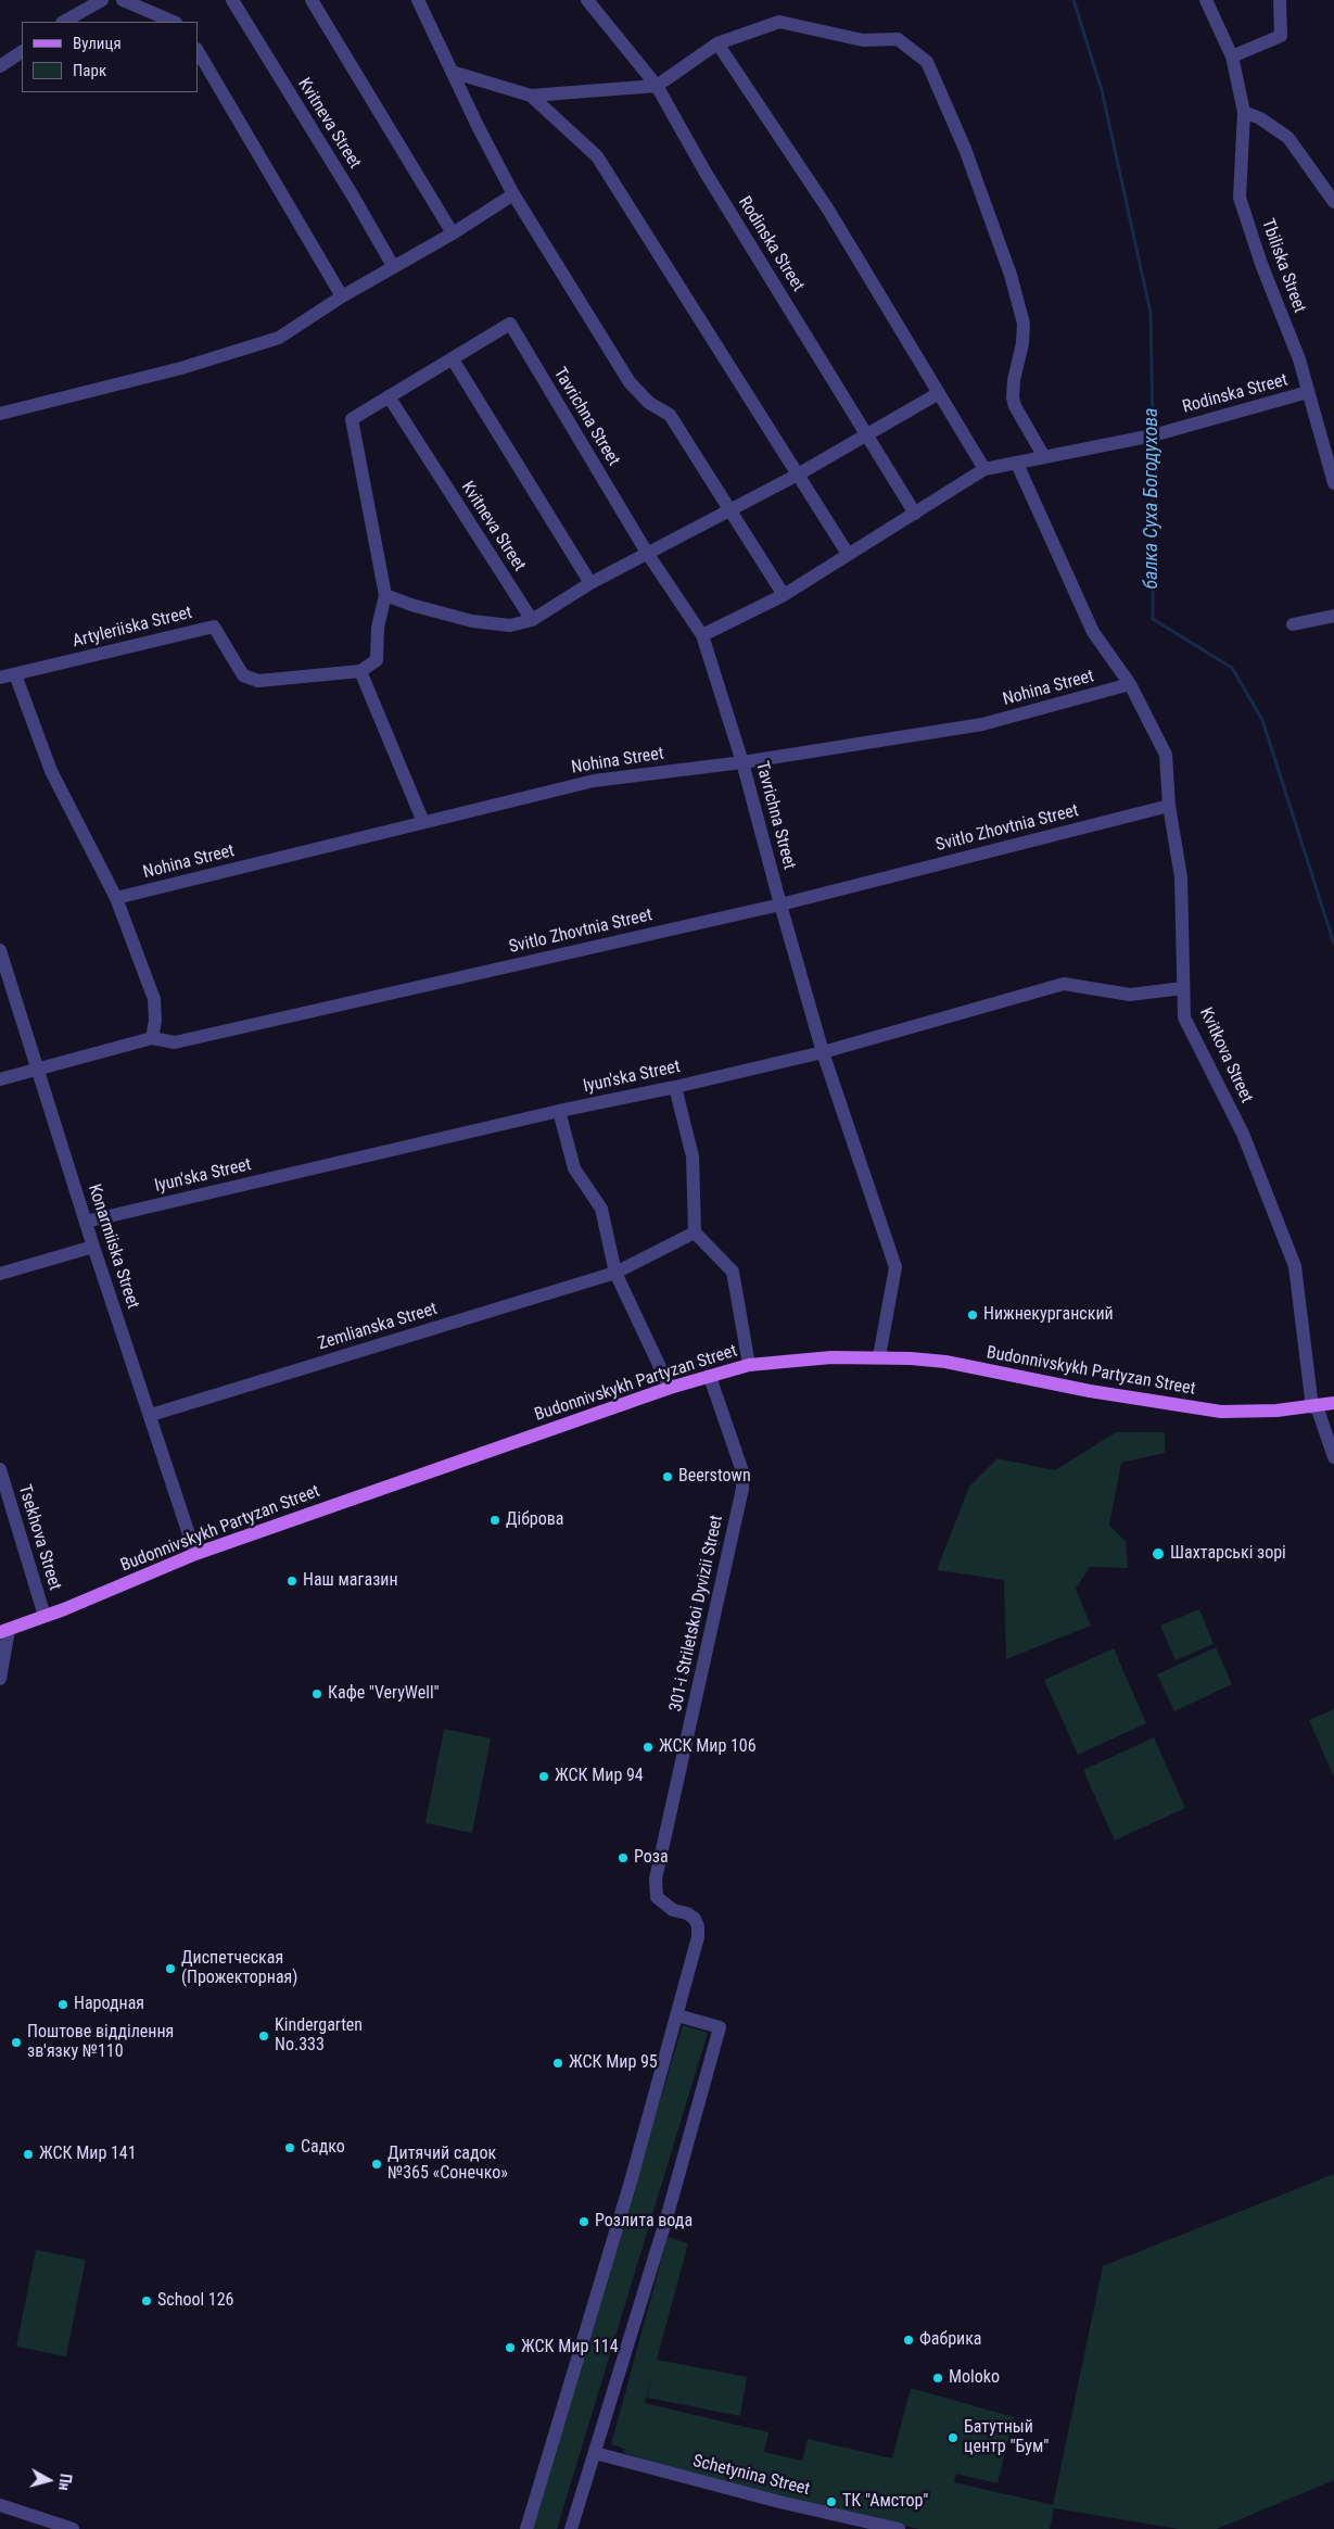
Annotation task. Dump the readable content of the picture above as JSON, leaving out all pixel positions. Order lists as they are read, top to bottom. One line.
{"streets":{"main road":["Budonnivskykh Partyzan Street"],"street":["Kvitneva Street","Rodinska Street","Tbiliska Street","Tavrichna Street","Artyleriiska Street","Nohina Street","Svitlo Zhovtnia Street","Kvitkova Street","Iyun'ska Street","Konarmiiska Street","Zemlianska Street","Tsekhova Street","301-i Striletskoi Dyvizii Street","Schetynina Street"]},"crossings":[["Rodinska Street","Tbiliska Street"],["Rodinska Street","Tavrichna Street"],["Rodinska Street","Kvitkova Street"],["Tavrichna Street","Nohina Street"],["Tavrichna Street","Svitlo Zhovtnia Street"],["Tavrichna Street","Iyun'ska Street"],["Tavrichna Street","Budonnivskykh Partyzan Street"],["Nohina Street","Kvitkova Street"],["Svitlo Zhovtnia Street","Kvitkova Street"],["Svitlo Zhovtnia Street","Konarmiiska Street"],["Kvitkova Street","Iyun'ska Street"],["Kvitkova Street","Budonnivskykh Partyzan Street"],["Iyun'ska Street","Konarmiiska Street"],["Konarmiiska Street","Zemlianska Street"],["Konarmiiska Street","Budonnivskykh Partyzan Street"],["Budonnivskykh Partyzan Street","Tsekhova Street"],["Budonnivskykh Partyzan Street","301-i Striletskoi Dyvizii Street"]],"water":["балка Суха Богодухова"],"places":["Нижнекурганский","Beerstown","Діброва","Шахтарські зорі","Наш магазин","Кафе \"VeryWell\"","ЖСК Мир 106","ЖСК Мир 94","Роза","Диспетческая (Прожекторная)","Народная","Kindergarten No.333","Поштове відділення зв'язку №110","ЖСК Мир 95","Садко","ЖСК Мир 141","Дитячий садок №365 «Сонечко»","Розлита вода","School 126","Фабрика","ЖСК Мир 114","Moloko","Батутный центр \"Бум\"","ТК \"Амстор\""],"legend":["Вулиця","Парк"],"north":"right"}
